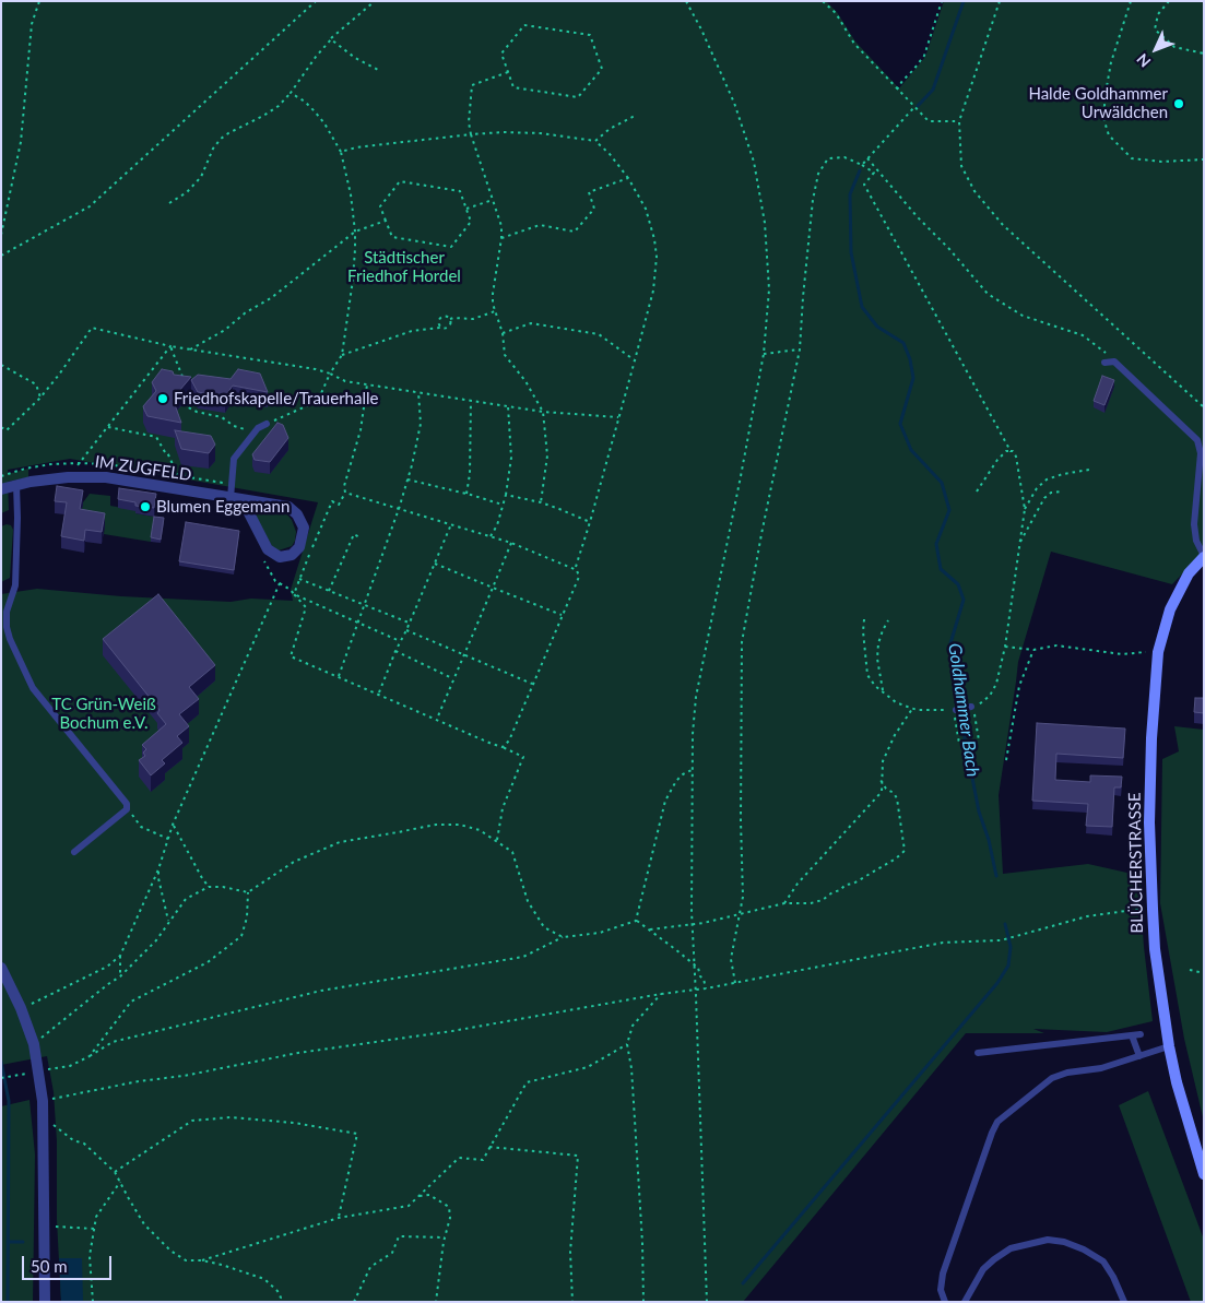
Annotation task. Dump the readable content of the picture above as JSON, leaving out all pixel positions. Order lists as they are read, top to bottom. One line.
{"streets":{"street":["IM ZUGFELD","BLÜCHERSTRASSE"]},"water":["Goldhammer Bach"],"parks":["Städtischer Friedhof Hordel","TC Grün-Weiß Bochum e.V."],"places":["Halde Goldhammer Urwäldchen","Friedhofskapelle/Trauerhalle","Blumen Eggemann"],"scale_bar":"50 m","north":"bottom left"}
